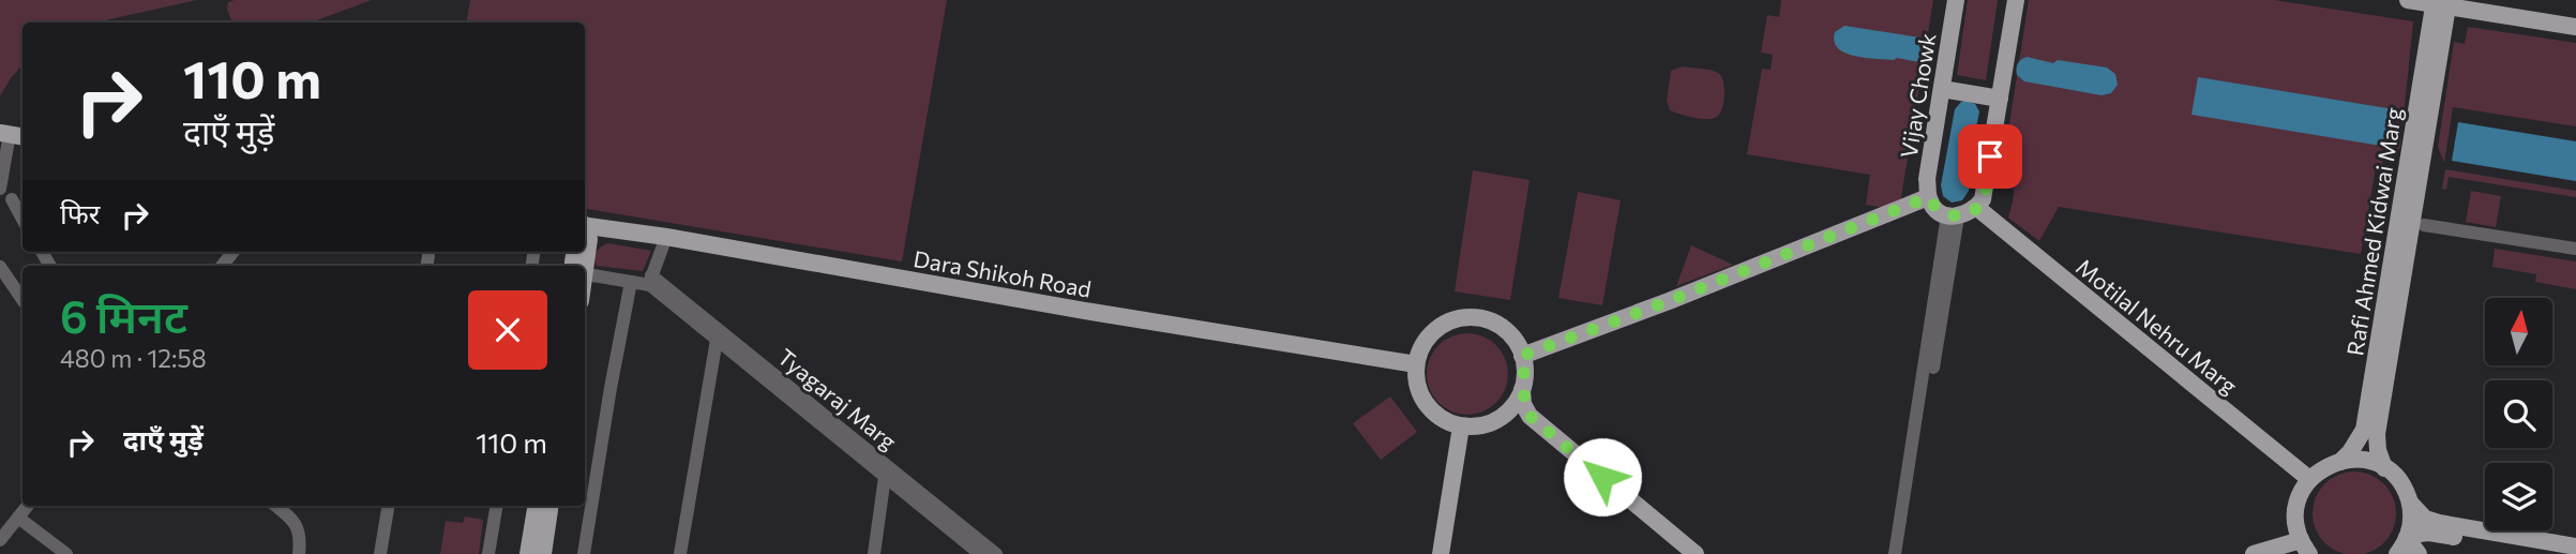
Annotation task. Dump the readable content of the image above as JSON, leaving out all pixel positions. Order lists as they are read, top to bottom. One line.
{"streets":{"main road":["Vijay Chowk","Rafi Ahmed Kidwai Marg","Dara Shikoh Road","Motilal Nehru Marg"],"street":["Tyagaraj Marg"]},"north":"top","page":{"turn":["110 m","दाएँ मुड़ें"],"then":"फिर","heading":["6 मिनट","480 m · 12:58"],"list":[{"name":"दाएँ मुड़ें","value":"110 m"}]}}
